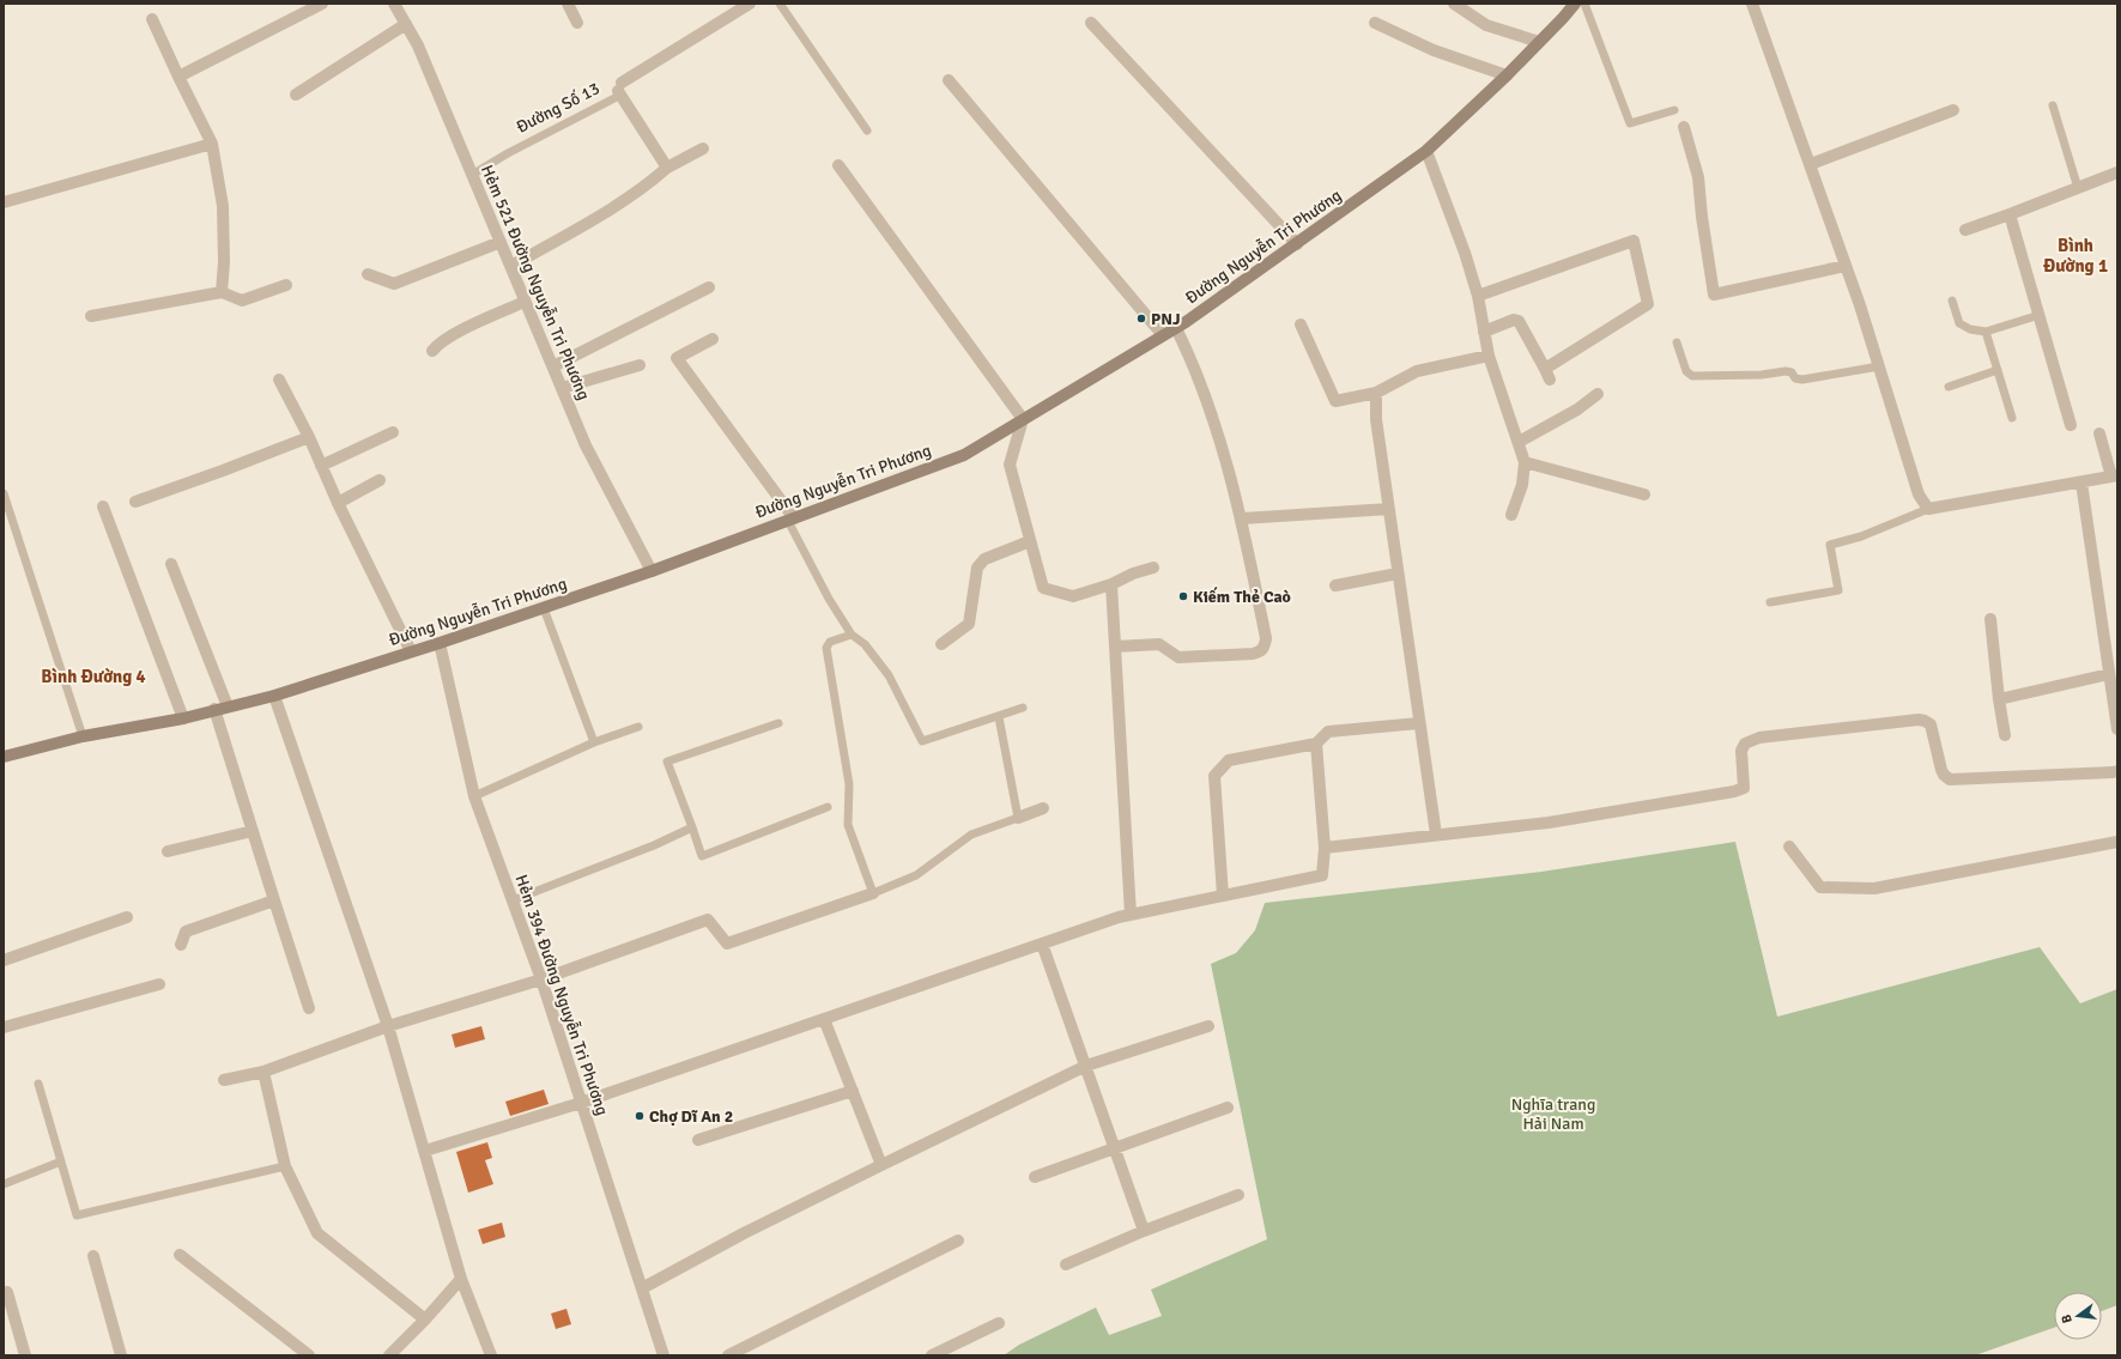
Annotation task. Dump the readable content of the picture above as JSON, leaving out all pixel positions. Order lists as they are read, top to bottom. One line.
{"streets":{"main road":["Đường Nguyễn Tri Phương"],"street":["Đường Số 13","Hẻm 521 Đường Nguyễn Tri Phương","Hẻm 394 Đường Nguyễn Tri Phương"]},"crossings":[["Đường Số 13","Hẻm 521 Đường Nguyễn Tri Phương"],["Đường Nguyễn Tri Phương","Hẻm 521 Đường Nguyễn Tri Phương"],["Đường Nguyễn Tri Phương","Hẻm 394 Đường Nguyễn Tri Phương"]],"districts":["Bình Đường 1","Bình Đường 4"],"parks":["Nghĩa trang Hải Nam"],"places":["PNJ","Kiếm Thẻ Caò","Chợ Dĩ An 2"],"north":"left"}
